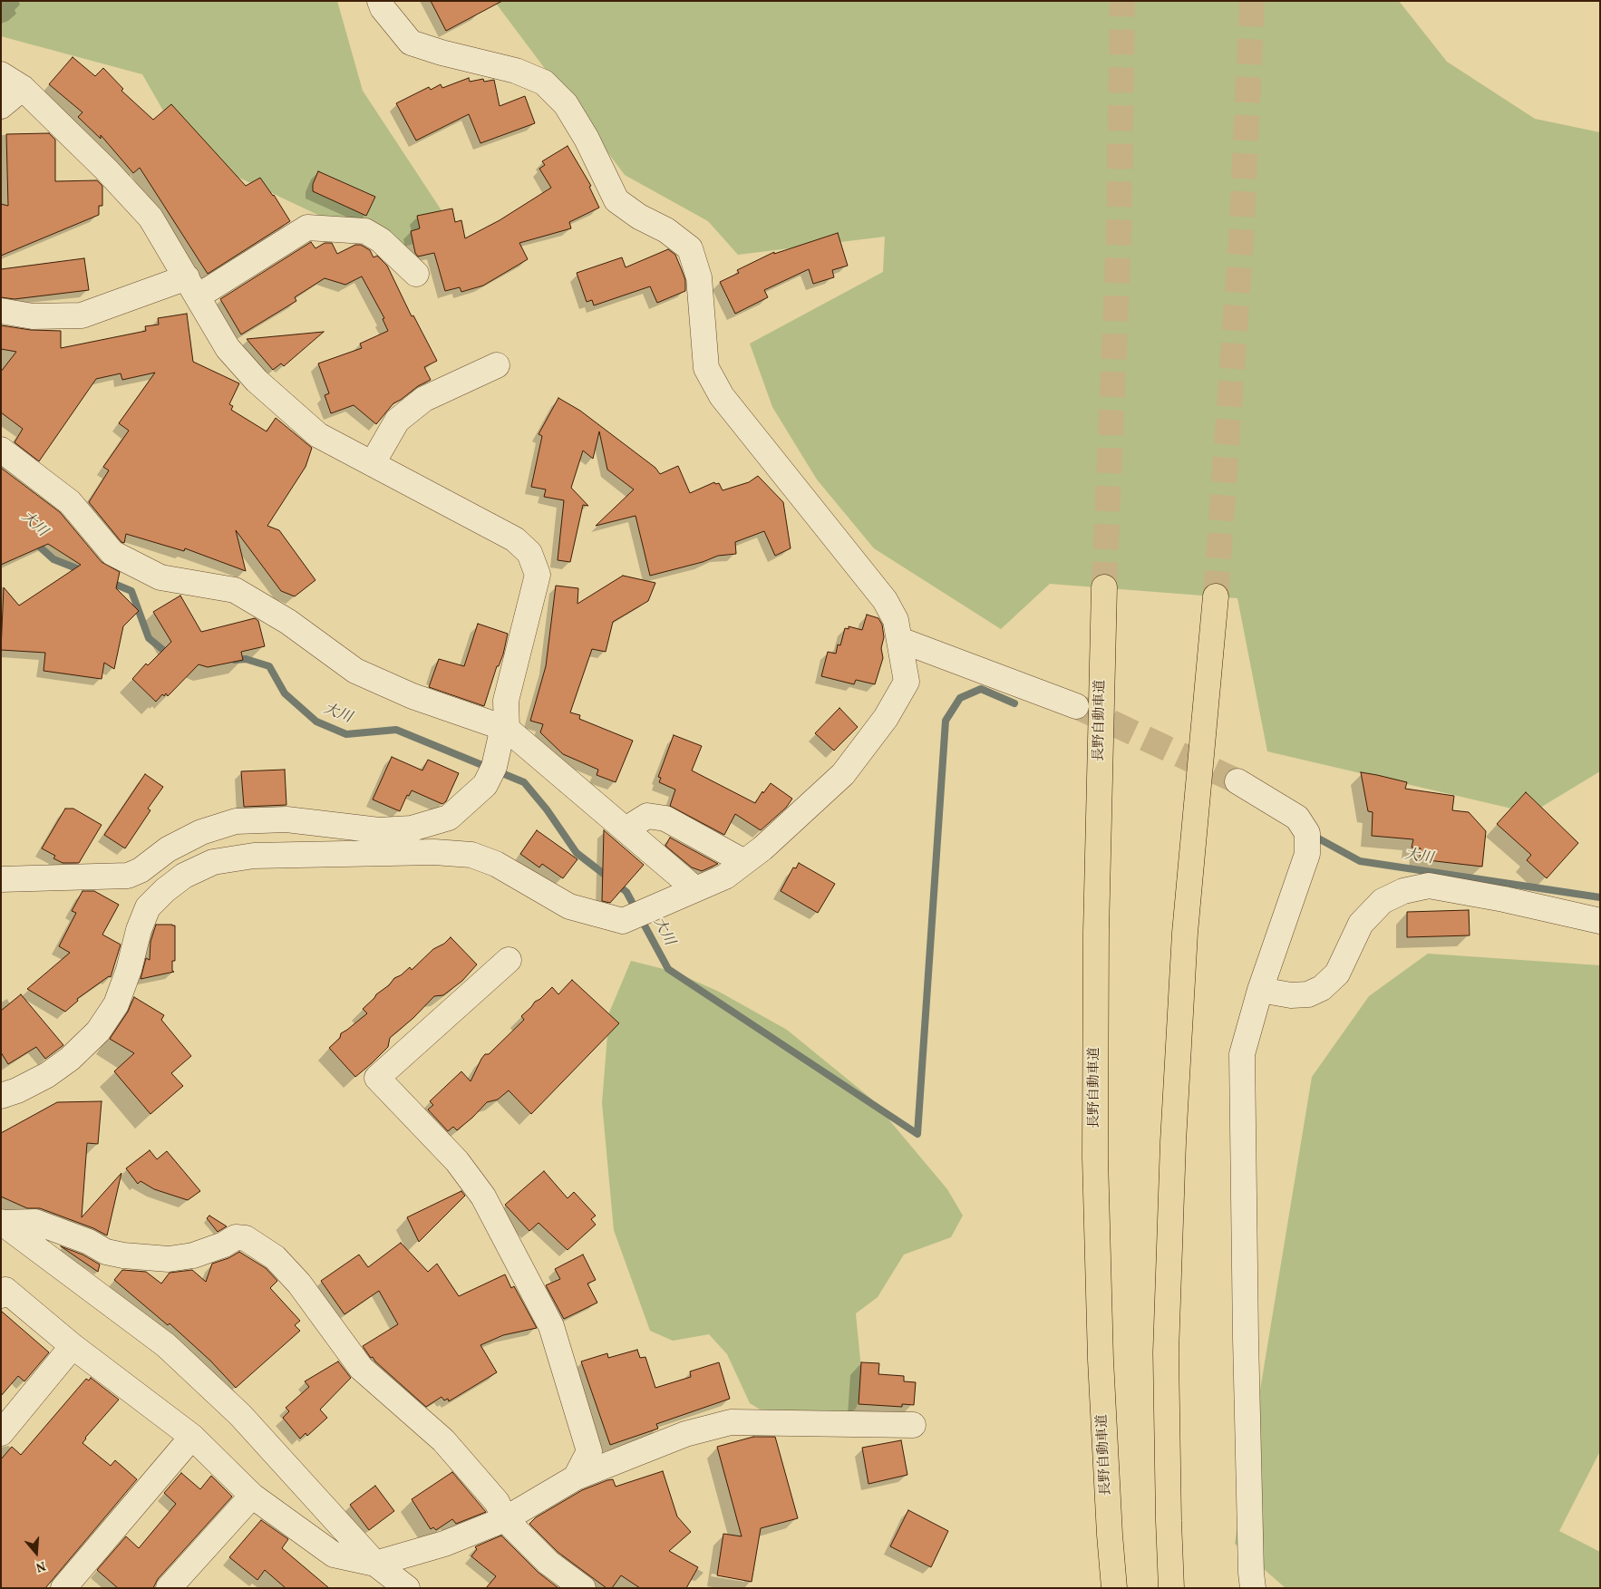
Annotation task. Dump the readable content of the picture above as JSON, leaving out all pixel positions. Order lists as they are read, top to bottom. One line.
{"streets":{"highway":["長野自動車道"]},"water":["大川"],"north":"bottom"}
